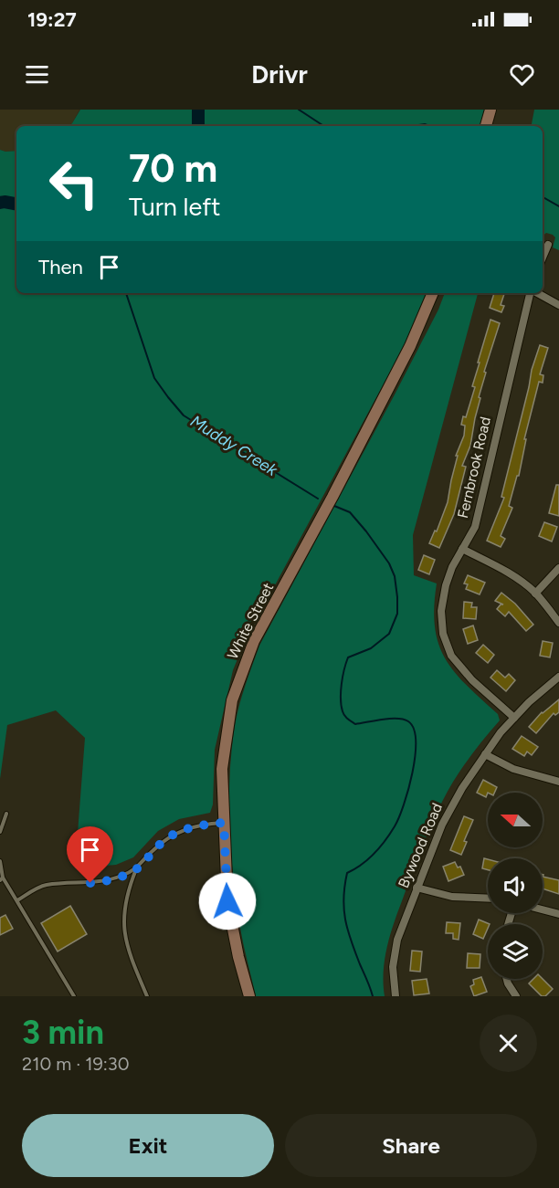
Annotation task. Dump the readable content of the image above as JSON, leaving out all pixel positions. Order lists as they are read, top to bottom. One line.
{"streets":{"street":["Fernbrook Road","White Street","Bywood Road"]},"crossings":[["Fernbrook Road","Bywood Road"]],"water":["Muddy Creek"],"north":"left","page":{"status":"19:27","header":"Drivr","turn":["70 m","Turn left"],"then":"Then","heading":["3 min","210 m · 19:30"],"buttons":["Exit","Share"]}}
